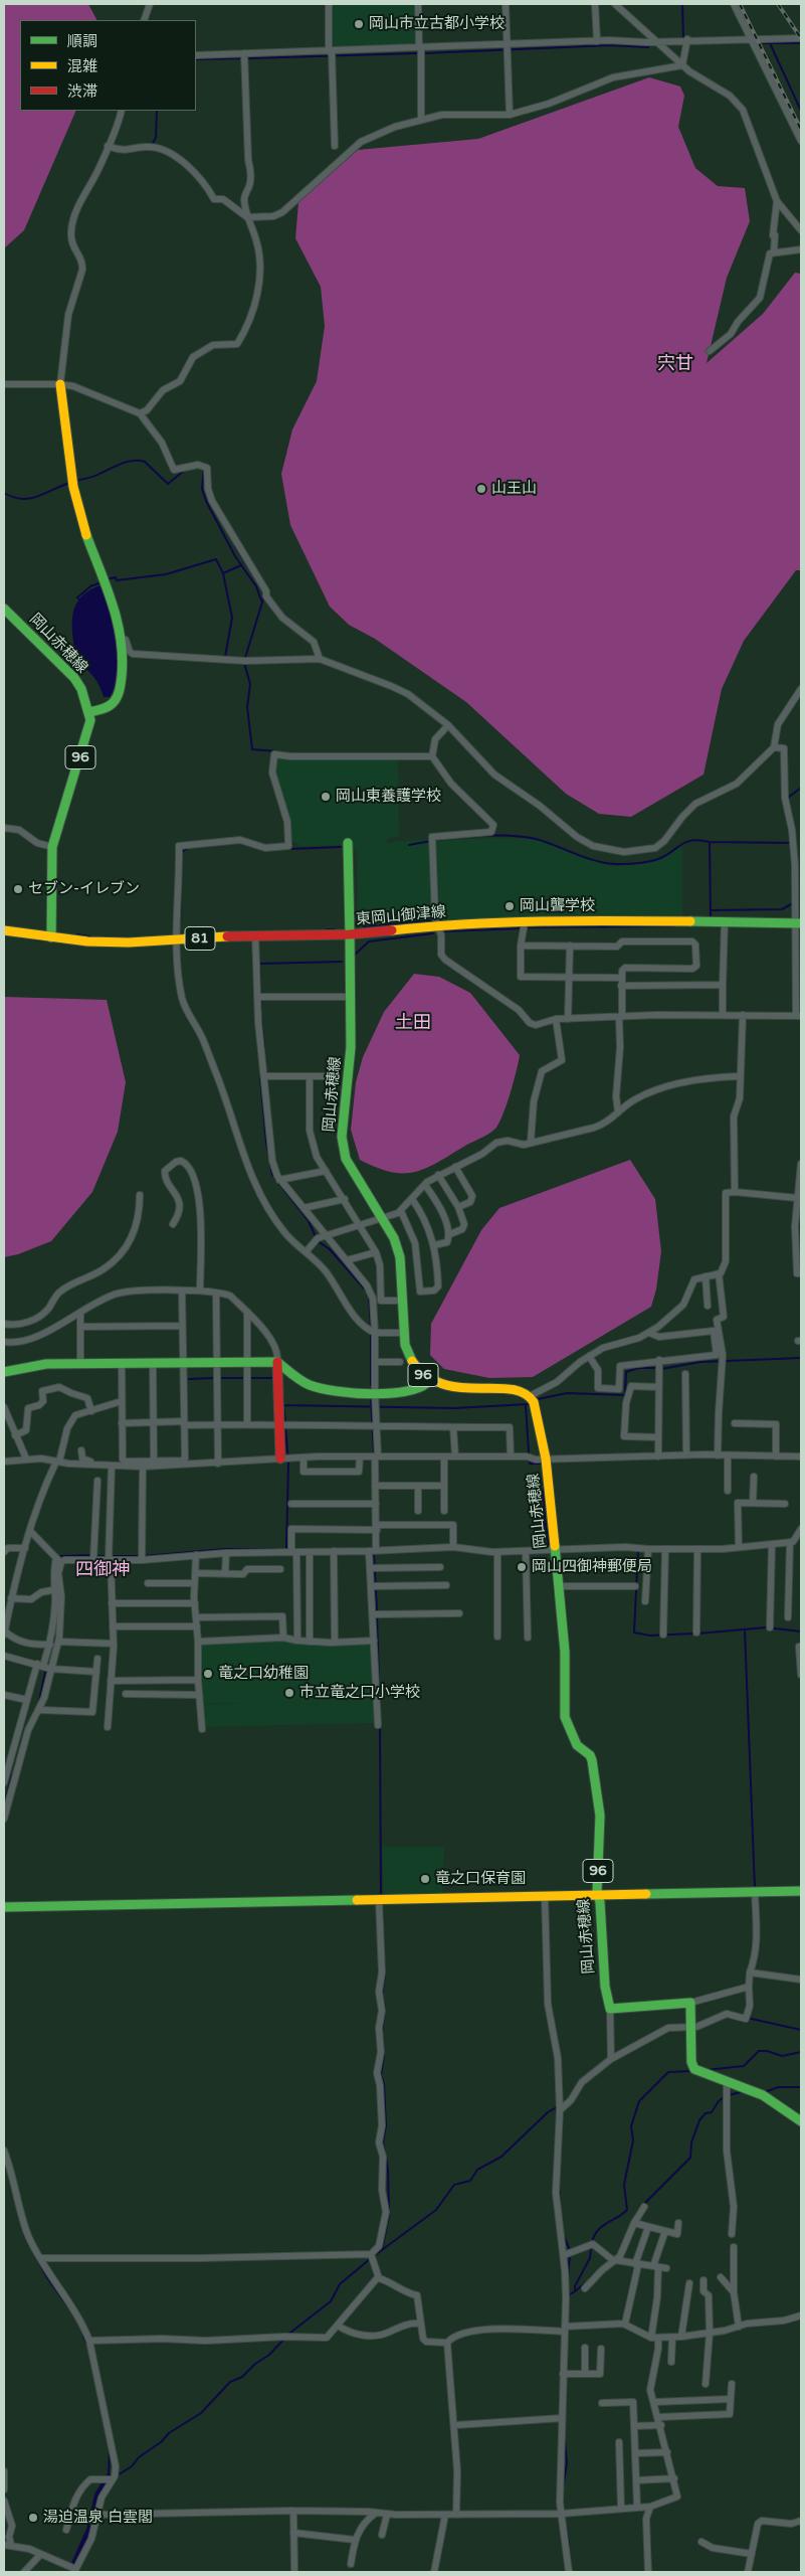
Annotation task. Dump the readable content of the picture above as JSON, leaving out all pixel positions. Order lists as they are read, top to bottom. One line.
{"streets":{"main road":["岡山赤穂線","96","東岡山御津線","81"]},"crossings":[["岡山赤穂線","東岡山御津線"]],"districts":["宍甘","土田","四御神"],"places":["岡山市立古都小学校","山王山","岡山東養護学校","セブン-イレブン","岡山聾学校","岡山四御神郵便局","竜之口幼稚園","市立竜之口小学校","竜之口保育園","湯迫温泉 白雲閣"],"legend":["順調","混雑","渋滞"]}
